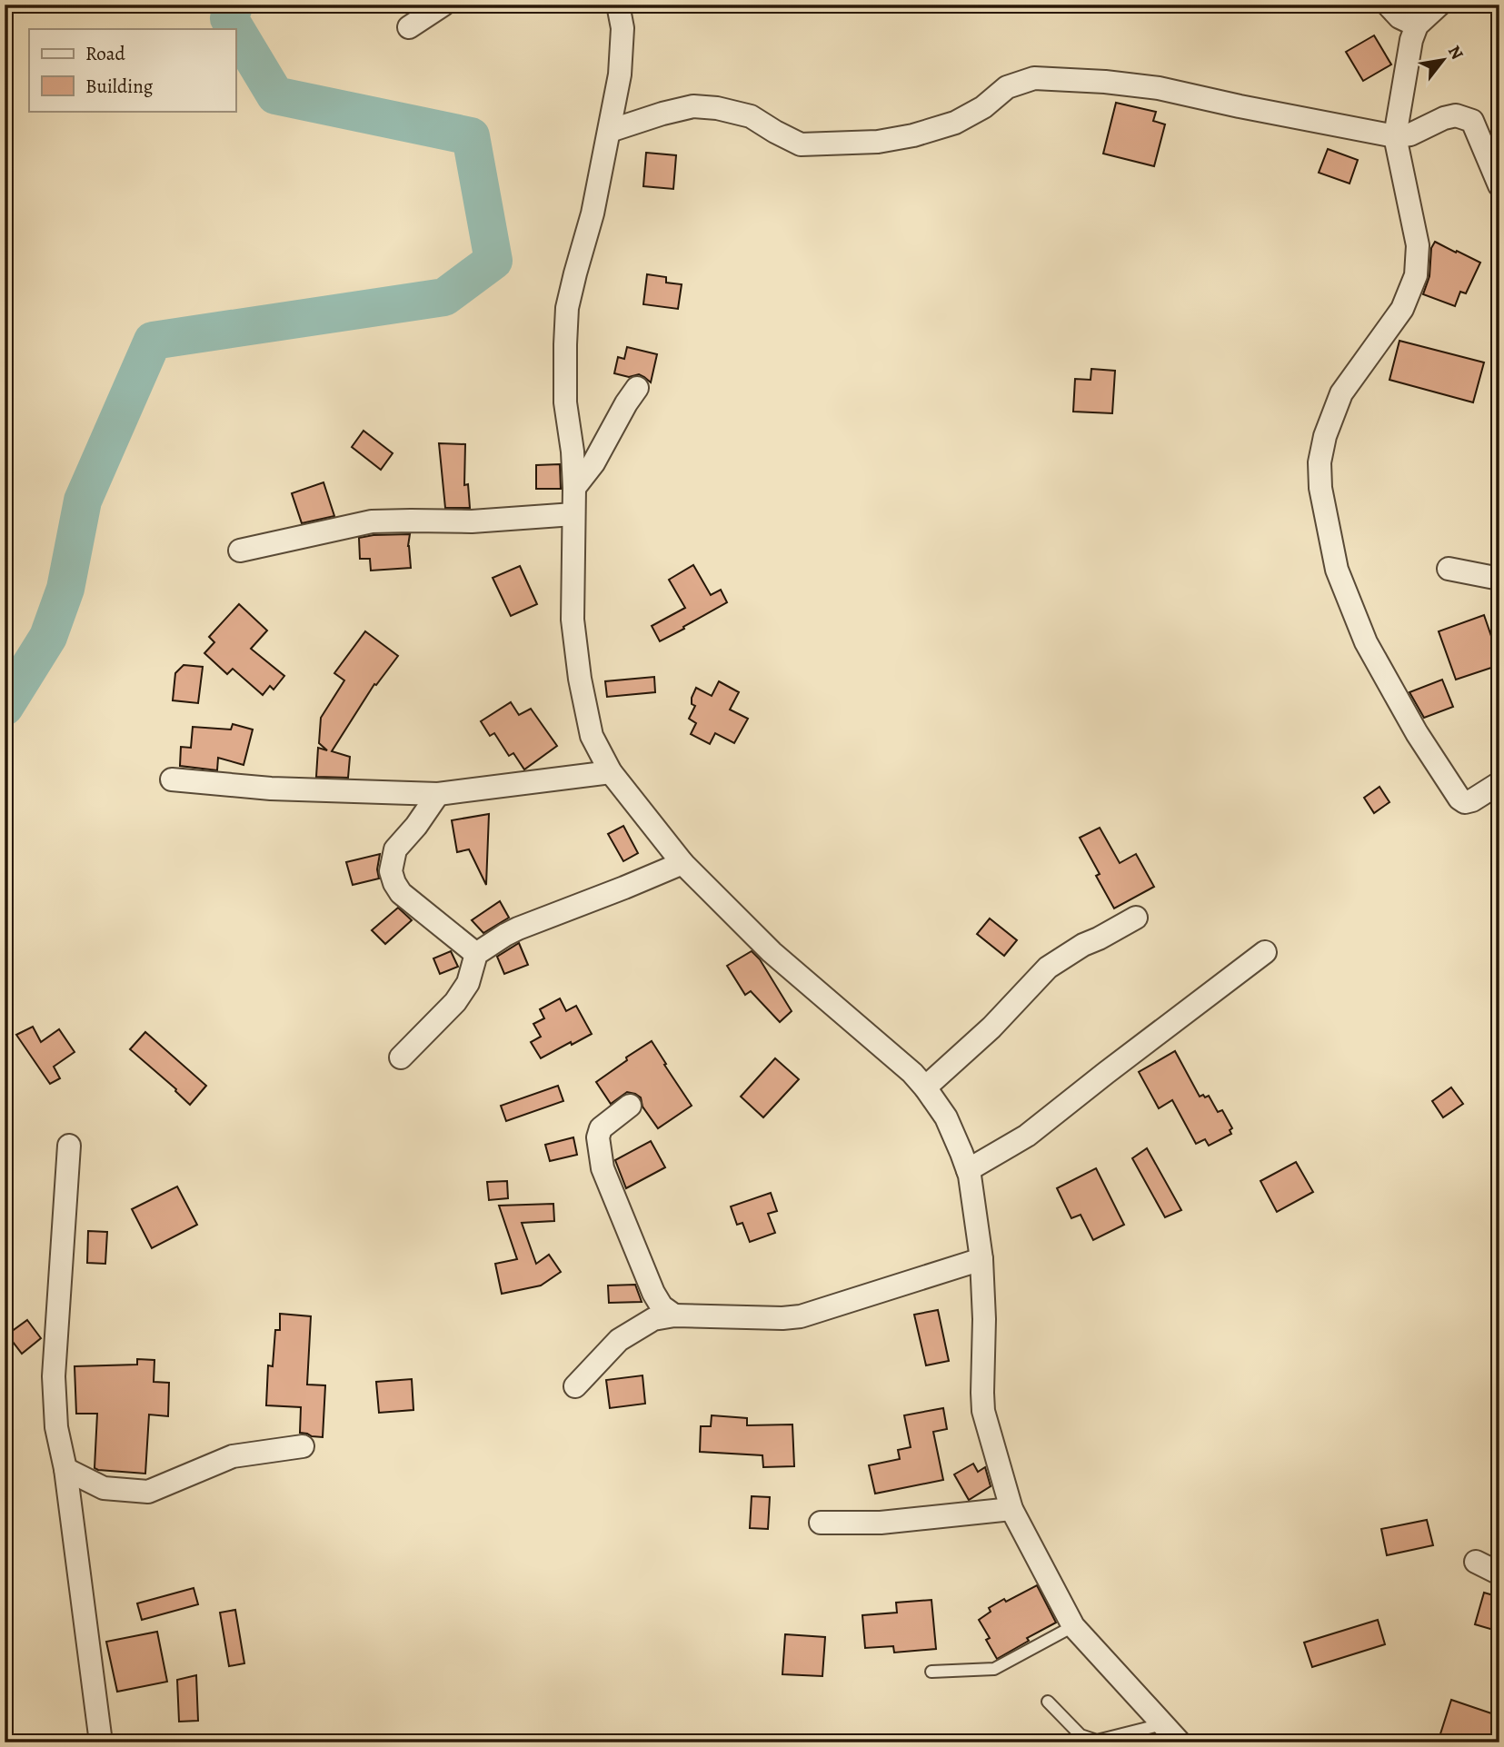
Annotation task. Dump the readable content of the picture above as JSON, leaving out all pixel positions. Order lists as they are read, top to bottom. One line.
{"legend":["Road","Building"],"north":"top right"}
